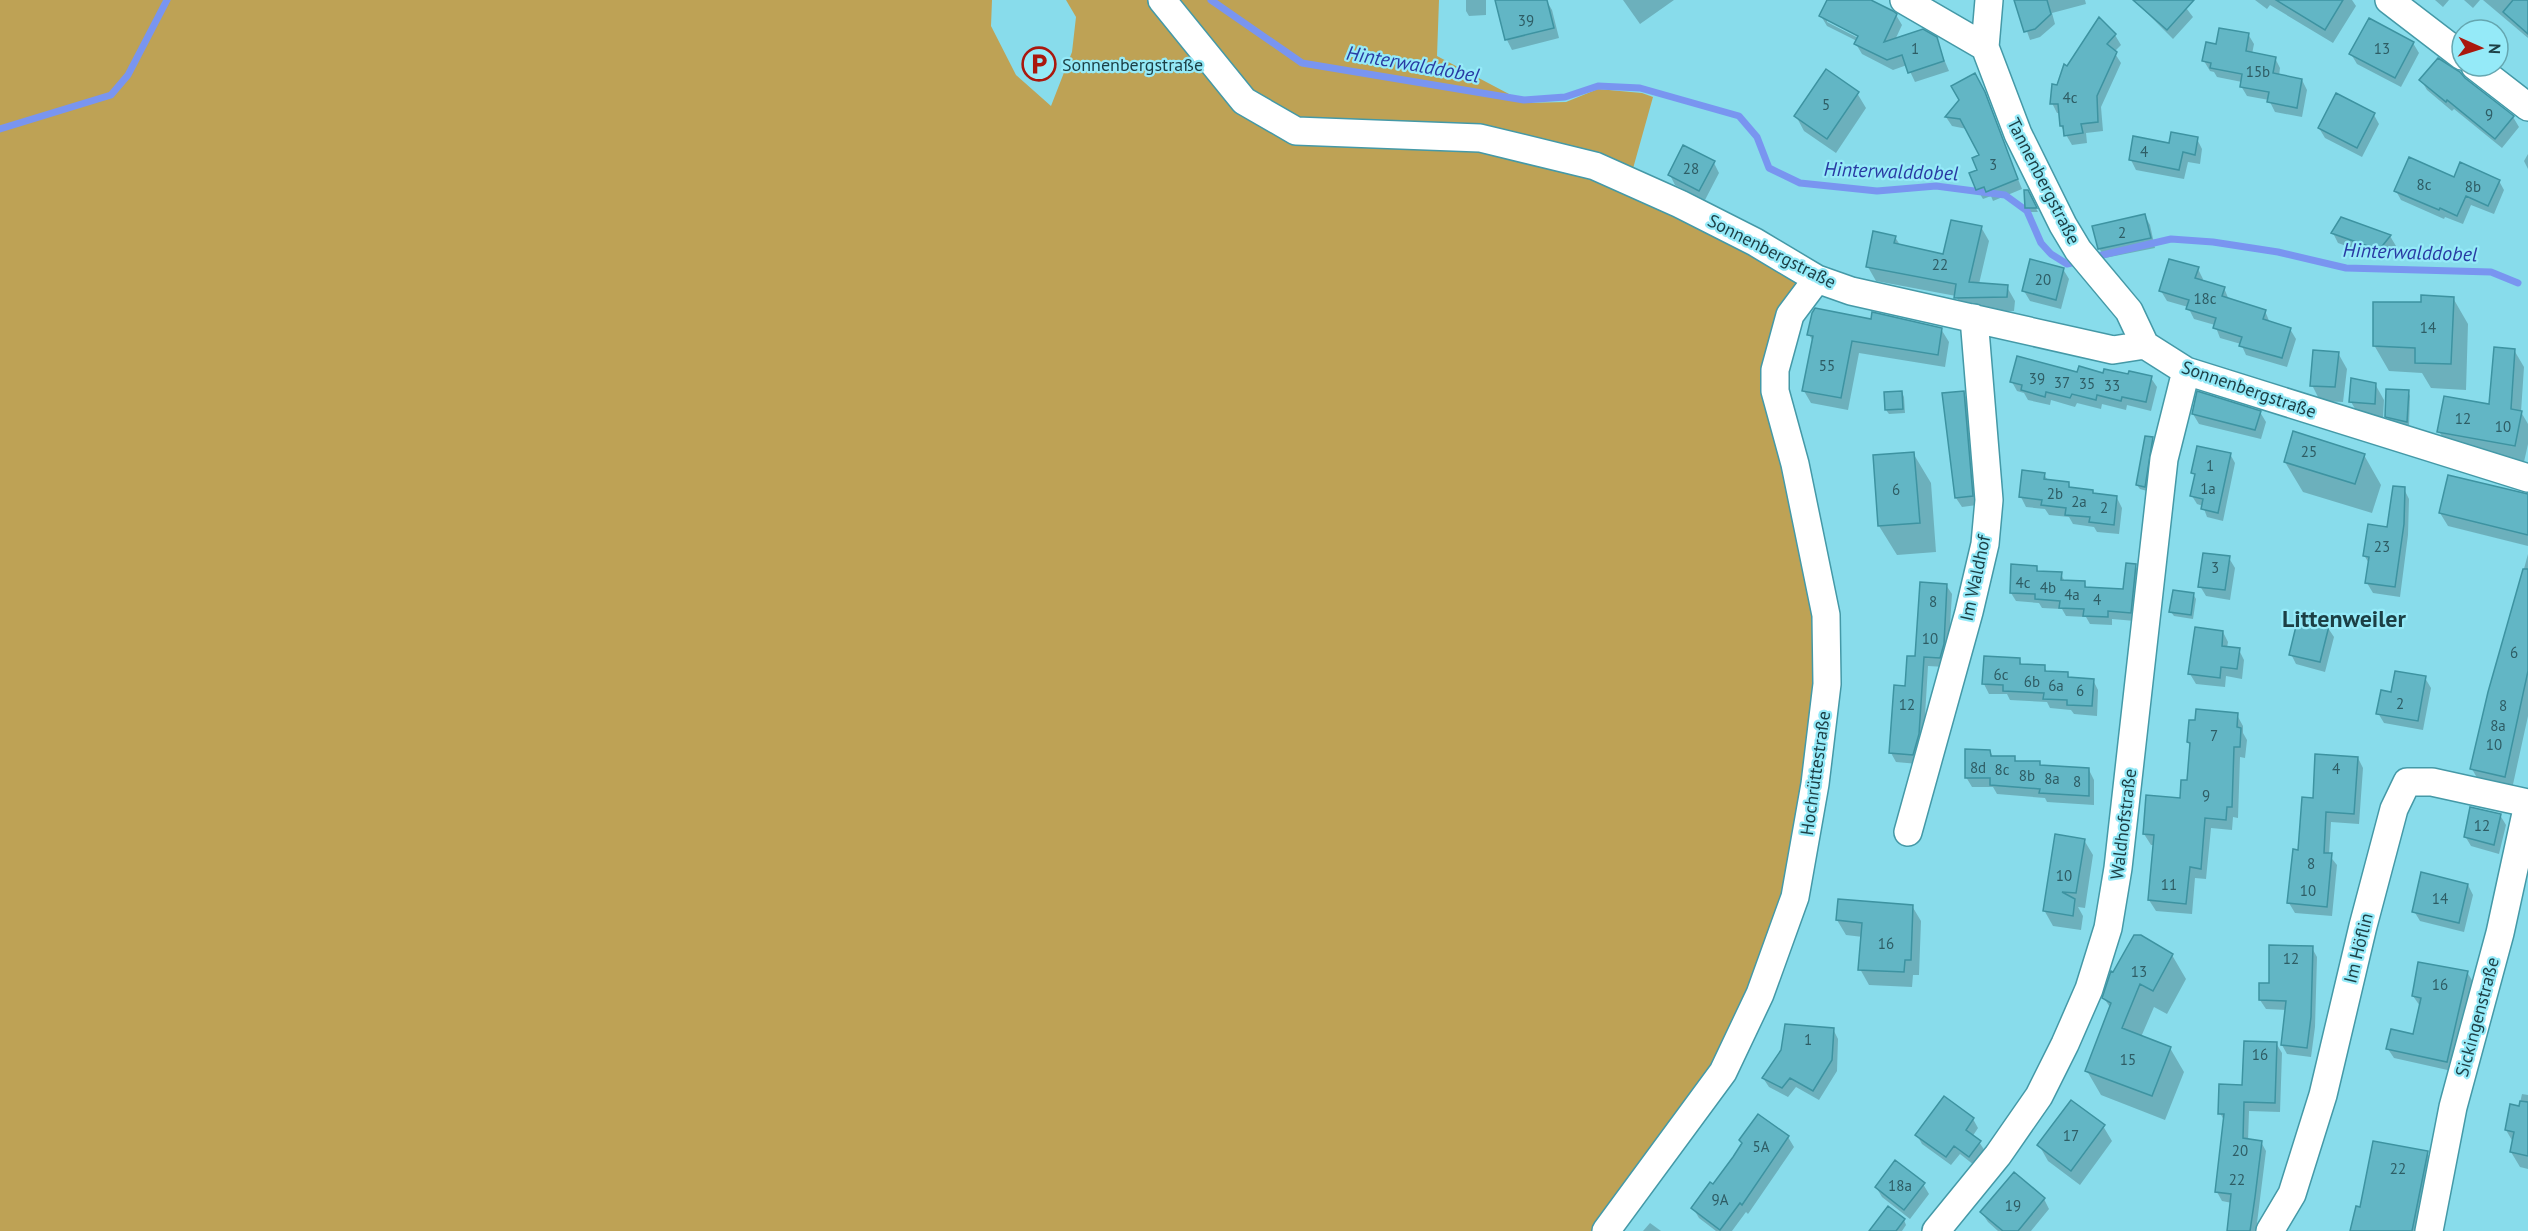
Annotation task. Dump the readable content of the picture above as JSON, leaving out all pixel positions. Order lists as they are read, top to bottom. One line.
{"streets":{"street":["Tannenbergstraße","Sonnenbergstraße","Im Waldhof","Hochrüttestraße","Waldhofstraße","Im Höflin","Sickingenstraße"]},"crossings":[["Tannenbergstraße","Sonnenbergstraße"],["Sonnenbergstraße","Im Waldhof"],["Sonnenbergstraße","Hochrüttestraße"],["Sonnenbergstraße","Waldhofstraße"],["Im Höflin","Sickingenstraße"]],"districts":["Littenweiler"],"water":["Hinterwalddobel"],"places":{"parking":["Sonnenbergstraße"]},"house_numbers":["39","1","13","15b","4c","5","9","4","3","28","8c","8b","2","22","20","18c","14","55","39","37","35","33","12","10","25","1","1a","6","2b","2a","2","23","3","4c","4b","4a","4","8","10","6","6c","6b","6a","6","2","12","8","8a","7","10","8d","4","8c","8b","8a","8","9","12","8","10","11","10","14","16","12","13","16","1","16","15","17","5A","20","22","22","18a","9A","19"],"north":"right"}
